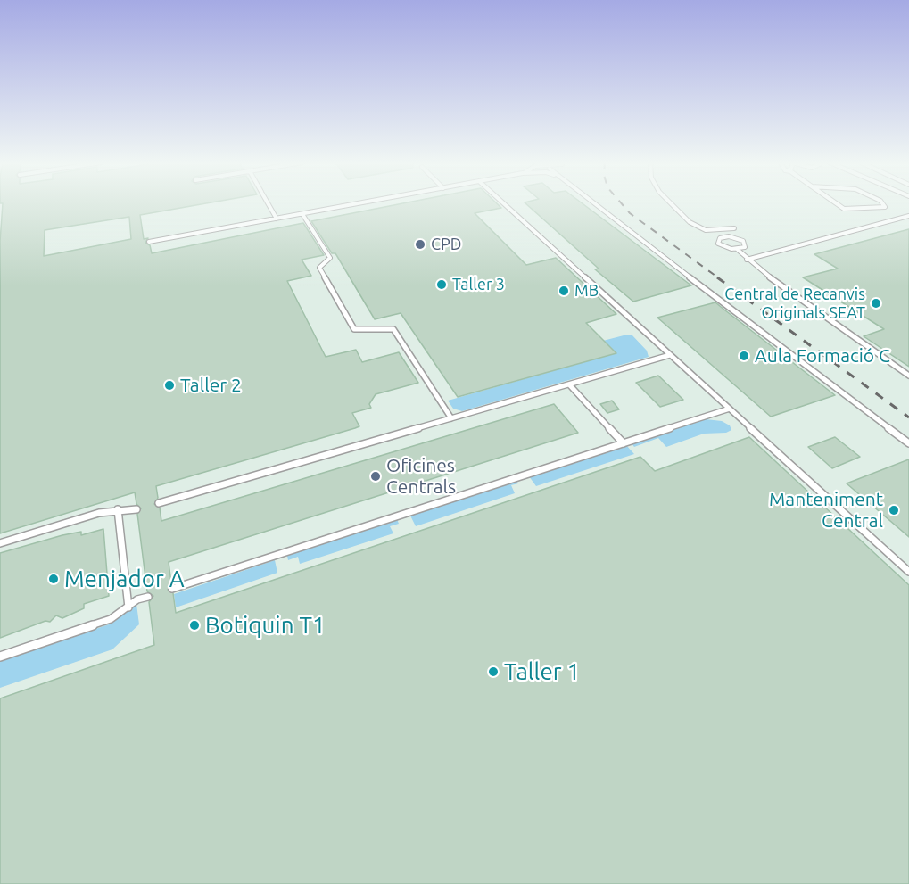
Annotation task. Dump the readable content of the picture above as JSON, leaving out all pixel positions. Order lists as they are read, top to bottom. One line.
{"places":["CPD","Taller 3","MB","Central de Recanvis Originals SEAT","Aula Formació C","Taller 2","Oficines Centrals","Manteniment Central","Menjador A","Botiquin T1","Taller 1"]}
